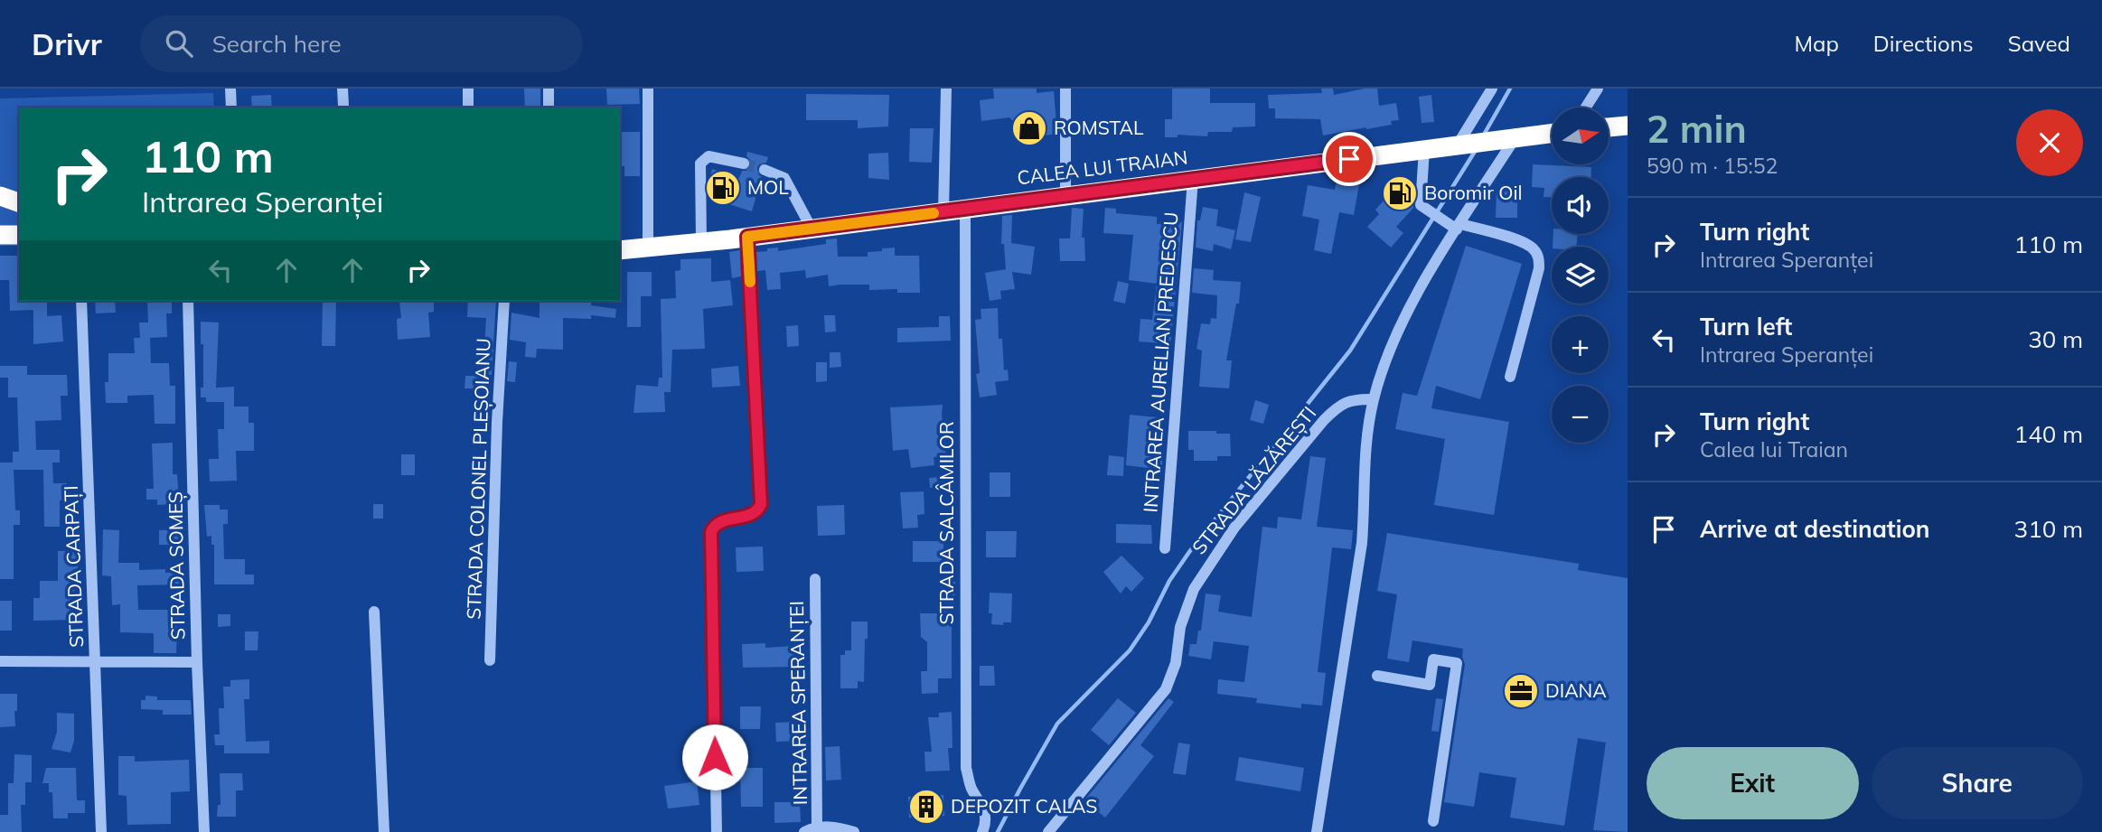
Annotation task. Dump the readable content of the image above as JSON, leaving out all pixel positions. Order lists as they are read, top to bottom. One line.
{"streets":{"highway":["CALEA LUI TRAIAN"],"street":["INTRAREA AURELIAN PREDESCU","STRADA COLONEL PLEȘOIANU","STRADA LĂZĂREȘTI","STRADA SALCÂMILOR","STRADA SOMEȘ","STRADA CARPAȚI","INTRAREA SPERANȚEI"]},"crossings":[["CALEA LUI TRAIAN","INTRAREA AURELIAN PREDESCU"],["CALEA LUI TRAIAN","STRADA SALCÂMILOR"]],"places":{"shop":["ROMSTAL"],"fuel station":["MOL","Boromir Oil"],"office":["DIANA"],"building":["DEPOZIT CALAS"]},"north":"right","page":{"header":"Drivr","search":"Search here","nav":["Map","Directions","Saved"],"heading":["2 min","590 m · 15:52"],"map_buttons":["+","−"],"turn":["110 m","Intrarea Speranței"],"list":[{"name":"Turn right","note":"Intrarea Speranței","value":"110 m"},{"name":"Turn left","note":"Intrarea Speranței","value":"30 m"},{"name":"Turn right","note":"Calea lui Traian","value":"140 m"},{"name":"Arrive at destination","value":"310 m"}],"buttons":["Exit","Share"]}}
